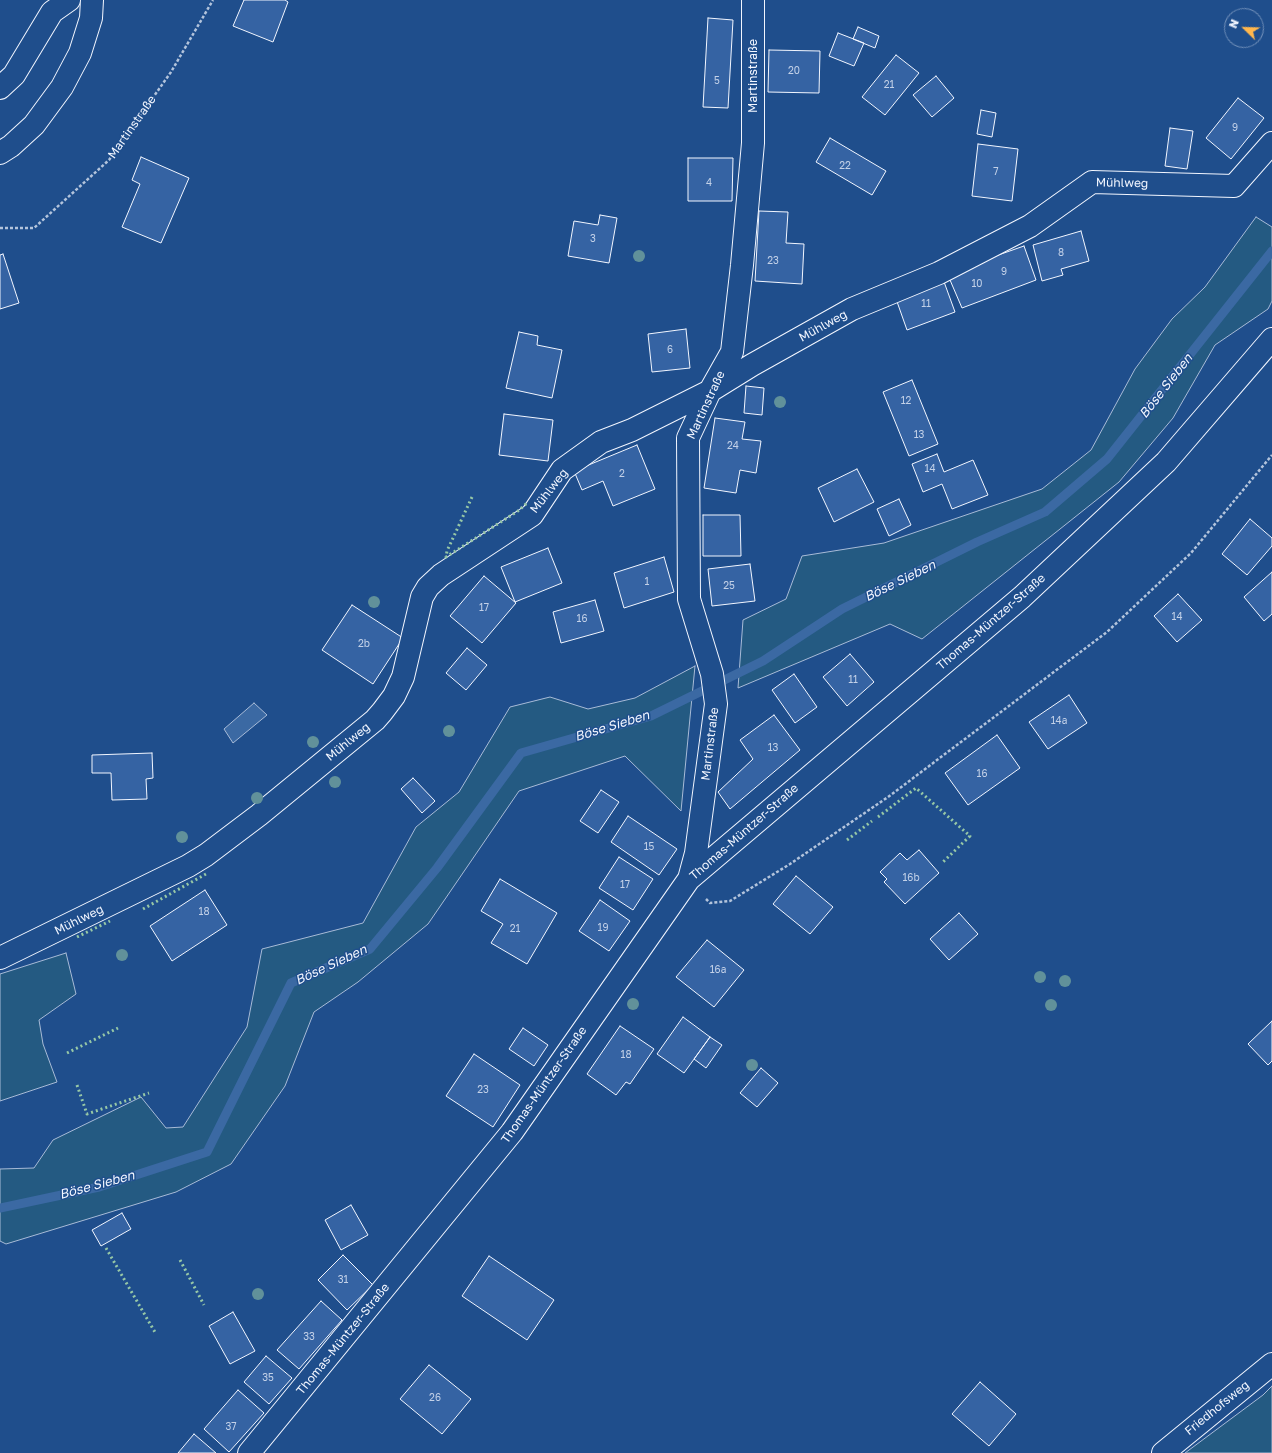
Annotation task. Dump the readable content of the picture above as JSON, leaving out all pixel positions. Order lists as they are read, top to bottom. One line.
{"streets":{"street":["Martinstraße","Mühlweg","Thomas-Müntzer-Straße","Friedhofsweg"]},"crossings":[["Martinstraße","Mühlweg"],["Martinstraße","Thomas-Müntzer-Straße"]],"water":["Böse Sieben"],"house_numbers":["20","5","21","9","22","7","4","3","8","23","9","10","11","6","12","13","24","14","2","1","25","17","14","16","2b","11","14a","13","16","15","16b","17","18","19","21","16a","18","23","31","33","35","26","37"],"north":"top left"}
